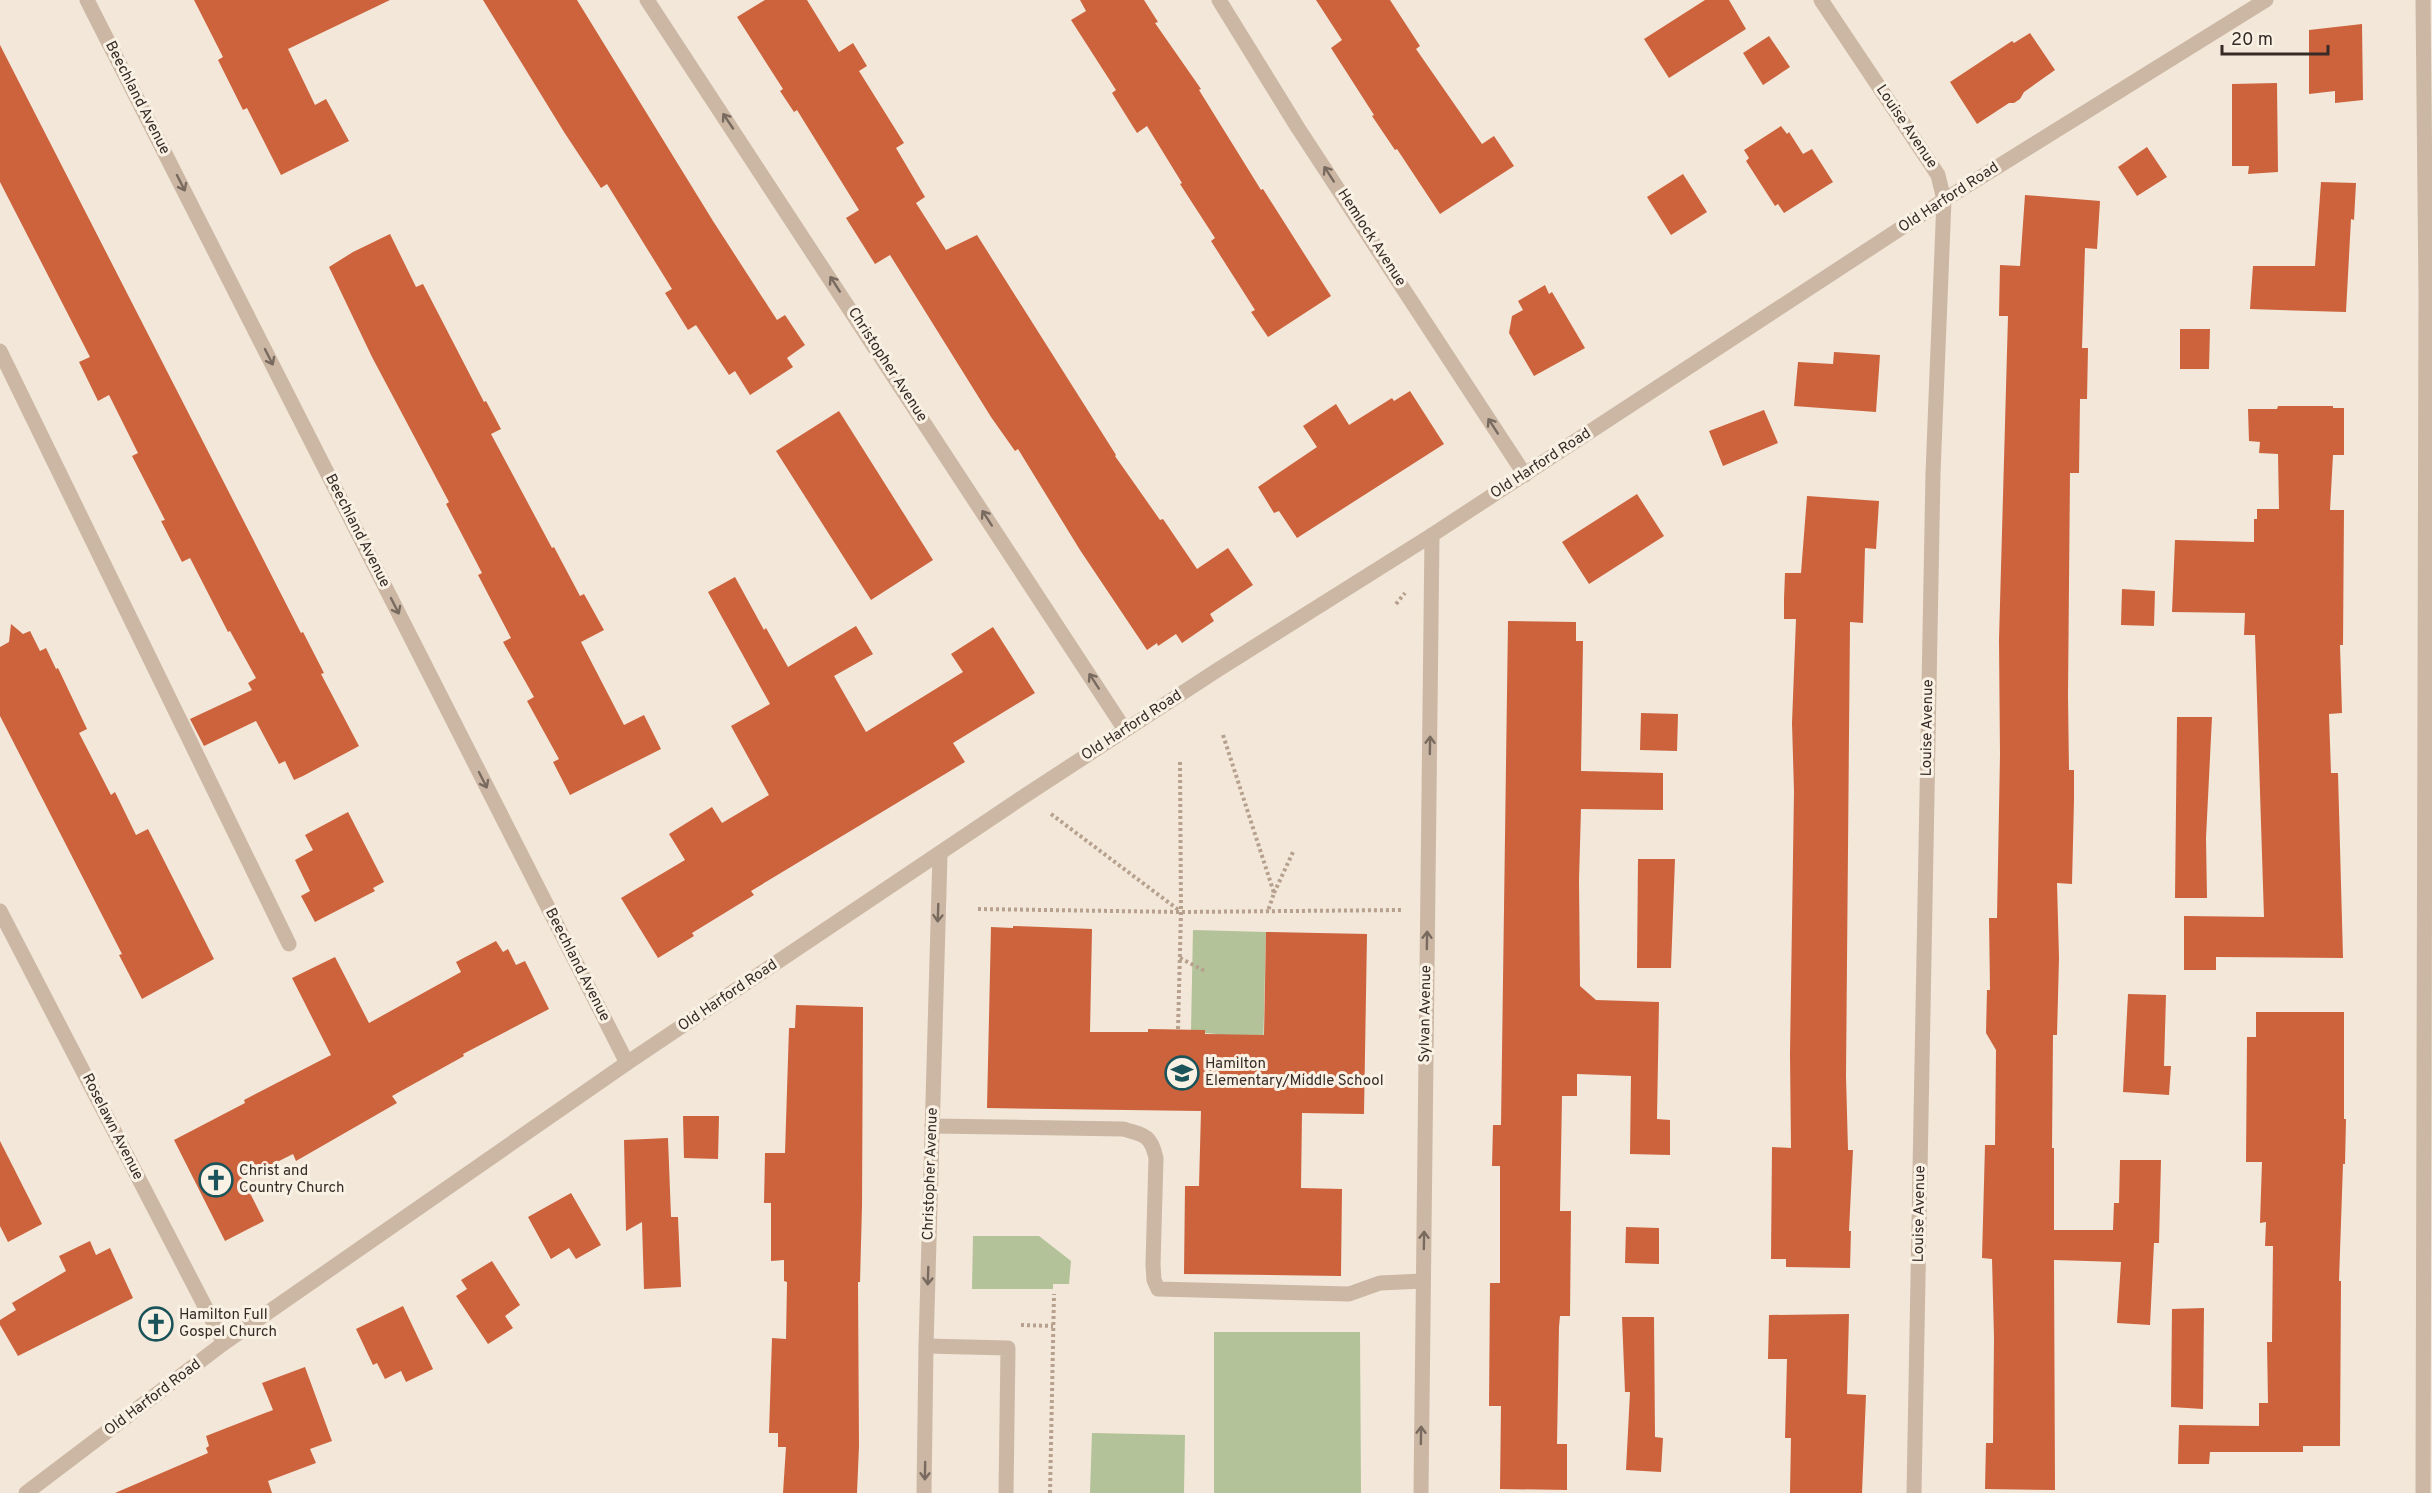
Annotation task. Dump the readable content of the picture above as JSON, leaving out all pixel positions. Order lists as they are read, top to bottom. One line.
{"streets":{"street":["Beechland Avenue","Louise Avenue","Old Harford Road","Hemlock Avenue","Christopher Avenue","Sylvan Avenue","Roselawn Avenue"]},"crossings":[["Beechland Avenue","Old Harford Road"],["Louise Avenue","Old Harford Road"],["Old Harford Road","Hemlock Avenue"],["Old Harford Road","Christopher Avenue"],["Old Harford Road","Sylvan Avenue"],["Old Harford Road","Roselawn Avenue"]],"one_way":["Beechland Avenue","Hemlock Avenue","Sylvan Avenue"],"places":{"school or university":["Hamilton Elementary/Middle School"],"church":["Christ and Country Church","Hamilton Full Gospel Church"]},"scale_bar":"20 m"}
